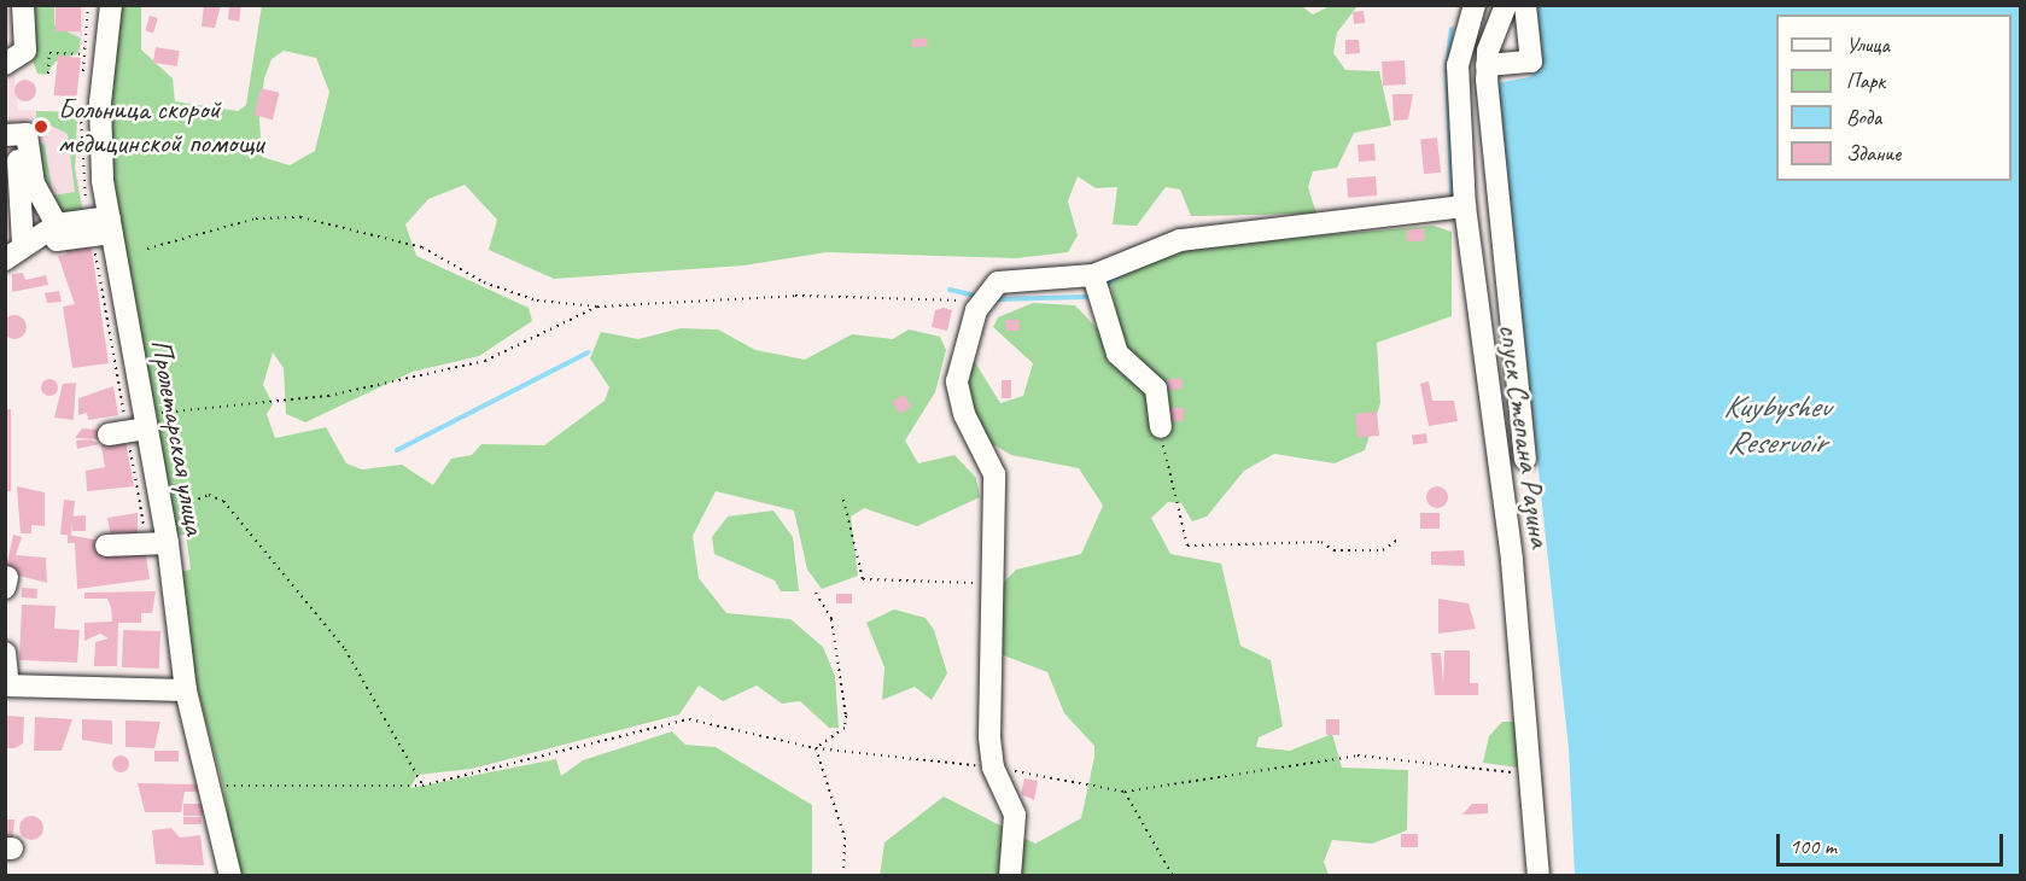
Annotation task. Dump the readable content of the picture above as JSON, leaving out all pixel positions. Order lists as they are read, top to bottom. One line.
{"streets":{"street":["спуск Степана Разина","Пролетарская улица"]},"water":["Kuybyshev Reservoir"],"places":["Больница скорой медицинской помощи"],"legend":["Улица","Парк","Вода","Здание"],"scale_bar":"100 m"}
